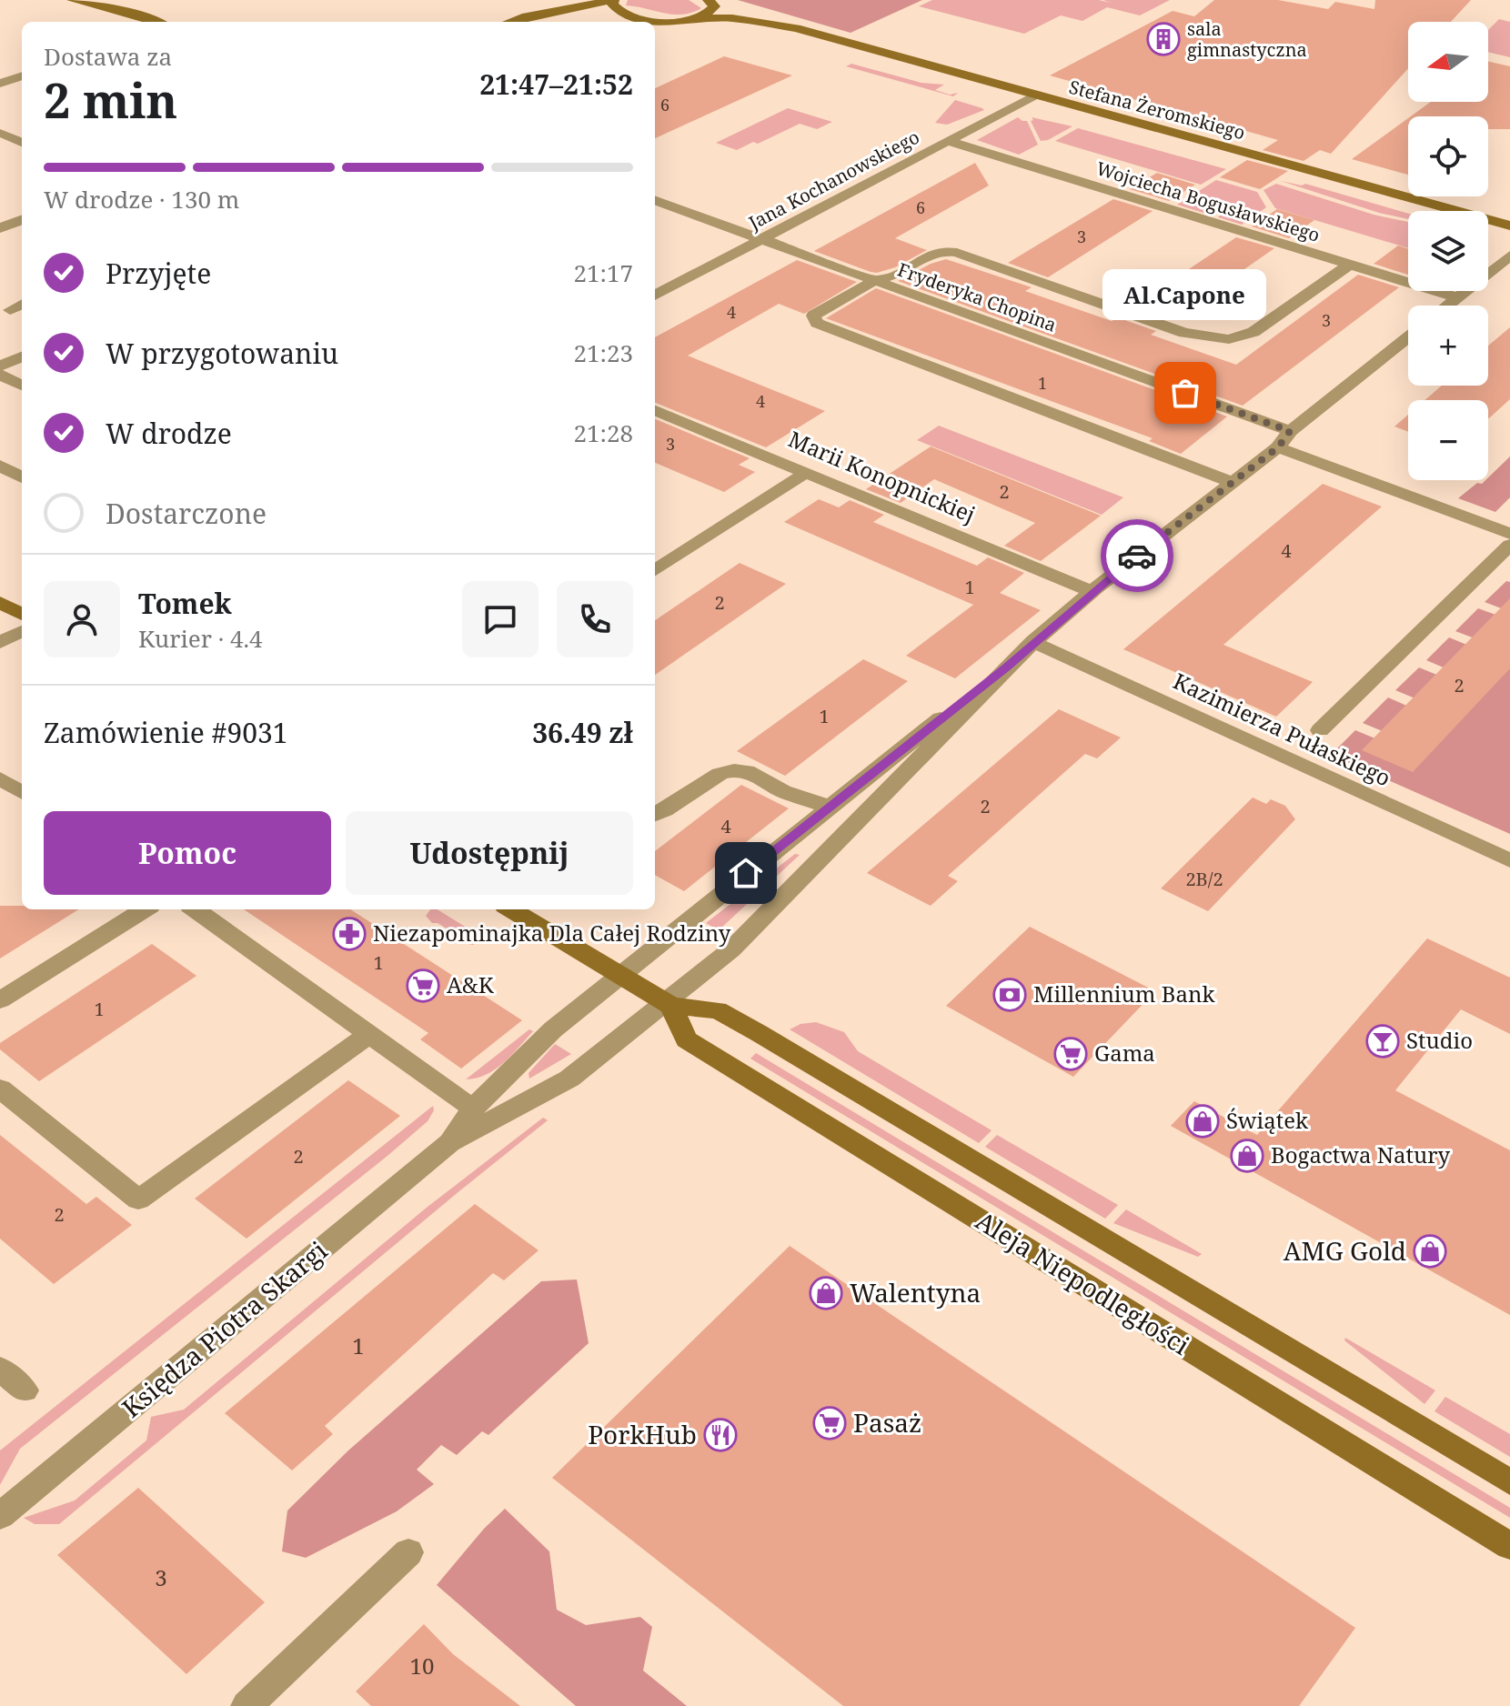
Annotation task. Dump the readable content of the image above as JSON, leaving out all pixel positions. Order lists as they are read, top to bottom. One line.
{"streets":{"street":["Stefana Żeromskiego","Jana Kochanowskiego","Wojciecha Bogusławskiego","Fryderyka Chopina","Marii Konopnickiej","Kazimierza Pułaskiego","Aleja Niepodległości","Księdza Piotra Skargi"]},"crossings":[["Stefana Żeromskiego","Jana Kochanowskiego"],["Jana Kochanowskiego","Wojciecha Bogusławskiego"],["Jana Kochanowskiego","Fryderyka Chopina"],["Aleja Niepodległości","Księdza Piotra Skargi"]],"places":{"building":["sala gimnastyczna"],"other":["Al.Capone"],"pharmacy":["Niezapominajka Dla Całej Rodziny"],"supermarket":["A&K","Gama","Pasaż"],"bank":["Millennium Bank"],"bar":["Studio"],"shop":["Świątek","Bogactwa Natury","AMG Gold","Walentyna"],"restaurant":["PorkHub"]},"house_numbers":["6","6","3","4","3","1","4","3","2","4","1","2","2","1","2","4","2B/2","1","1","2","2","1","3","10"],"north":"left","page":{"map_buttons":["+","−"],"heading":["2 min","Dostawa za","21:47–21:52"],"panel":["Tomek","Kurier · 4.4","Zamówienie #9031","36.49 zł"],"bar":"W drodze · 130 m","list":[["Przyjęte","21:17"],["W przygotowaniu","21:23"],["W drodze","21:28"],"Dostarczone"],"bubble":"Al.Capone","buttons":["Pomoc","Udostępnij"]}}
